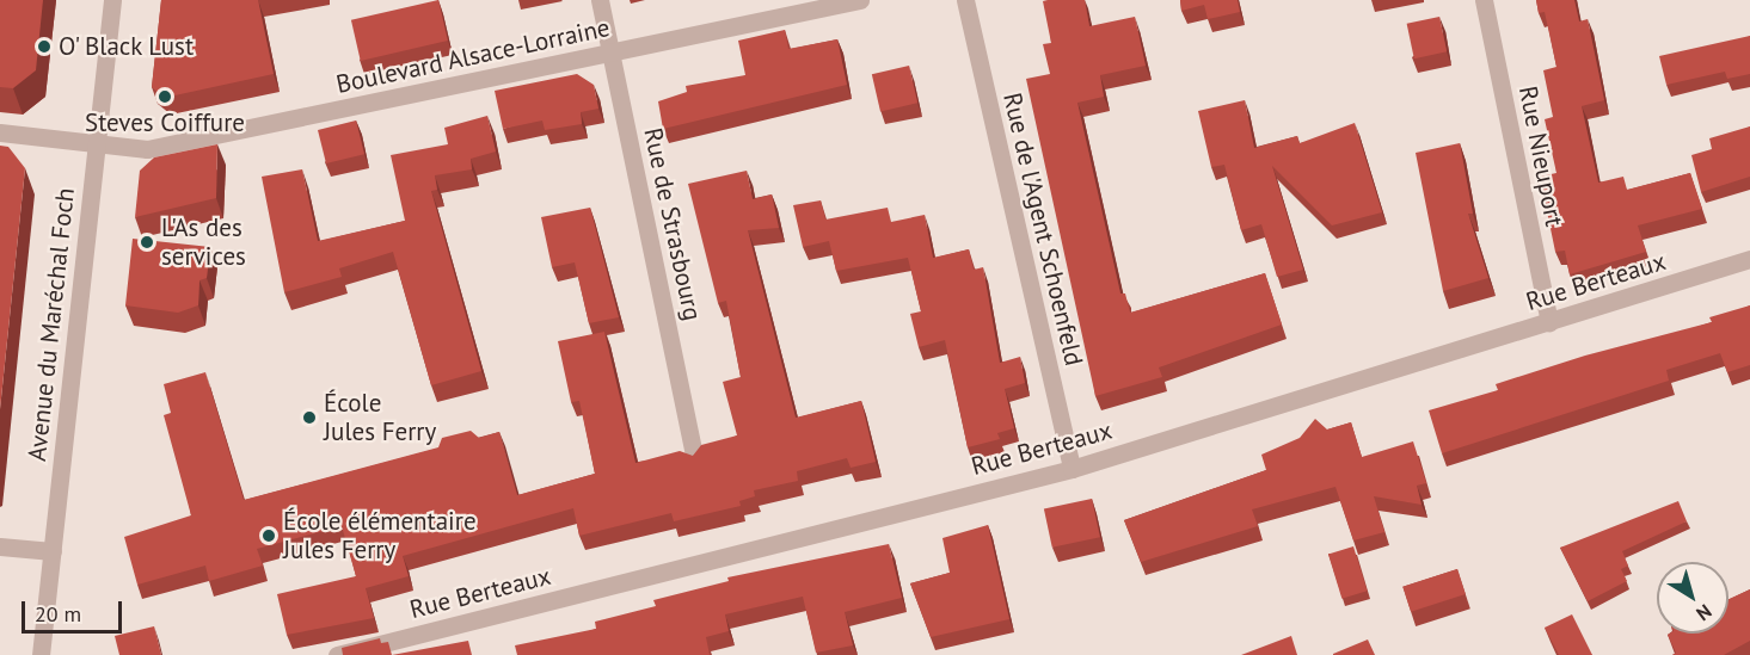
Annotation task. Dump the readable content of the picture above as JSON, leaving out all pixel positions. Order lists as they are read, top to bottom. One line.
{"streets":{"street":["Boulevard Alsace-Lorraine","Rue Nieuport","Rue de Strasbourg","Rue de l'Agent Schoenfeld","Rue Berteaux","Avenue du Maréchal Foch"]},"crossings":[["Boulevard Alsace-Lorraine","Rue de Strasbourg"],["Boulevard Alsace-Lorraine","Avenue du Maréchal Foch"],["Rue Nieuport","Rue Berteaux"],["Rue de l'Agent Schoenfeld","Rue Berteaux"]],"places":["O' Black Lust","Steves Coiffure","L'As des services","École Jules Ferry","École élémentaire Jules Ferry"],"scale_bar":"20 m","north":"bottom right"}
